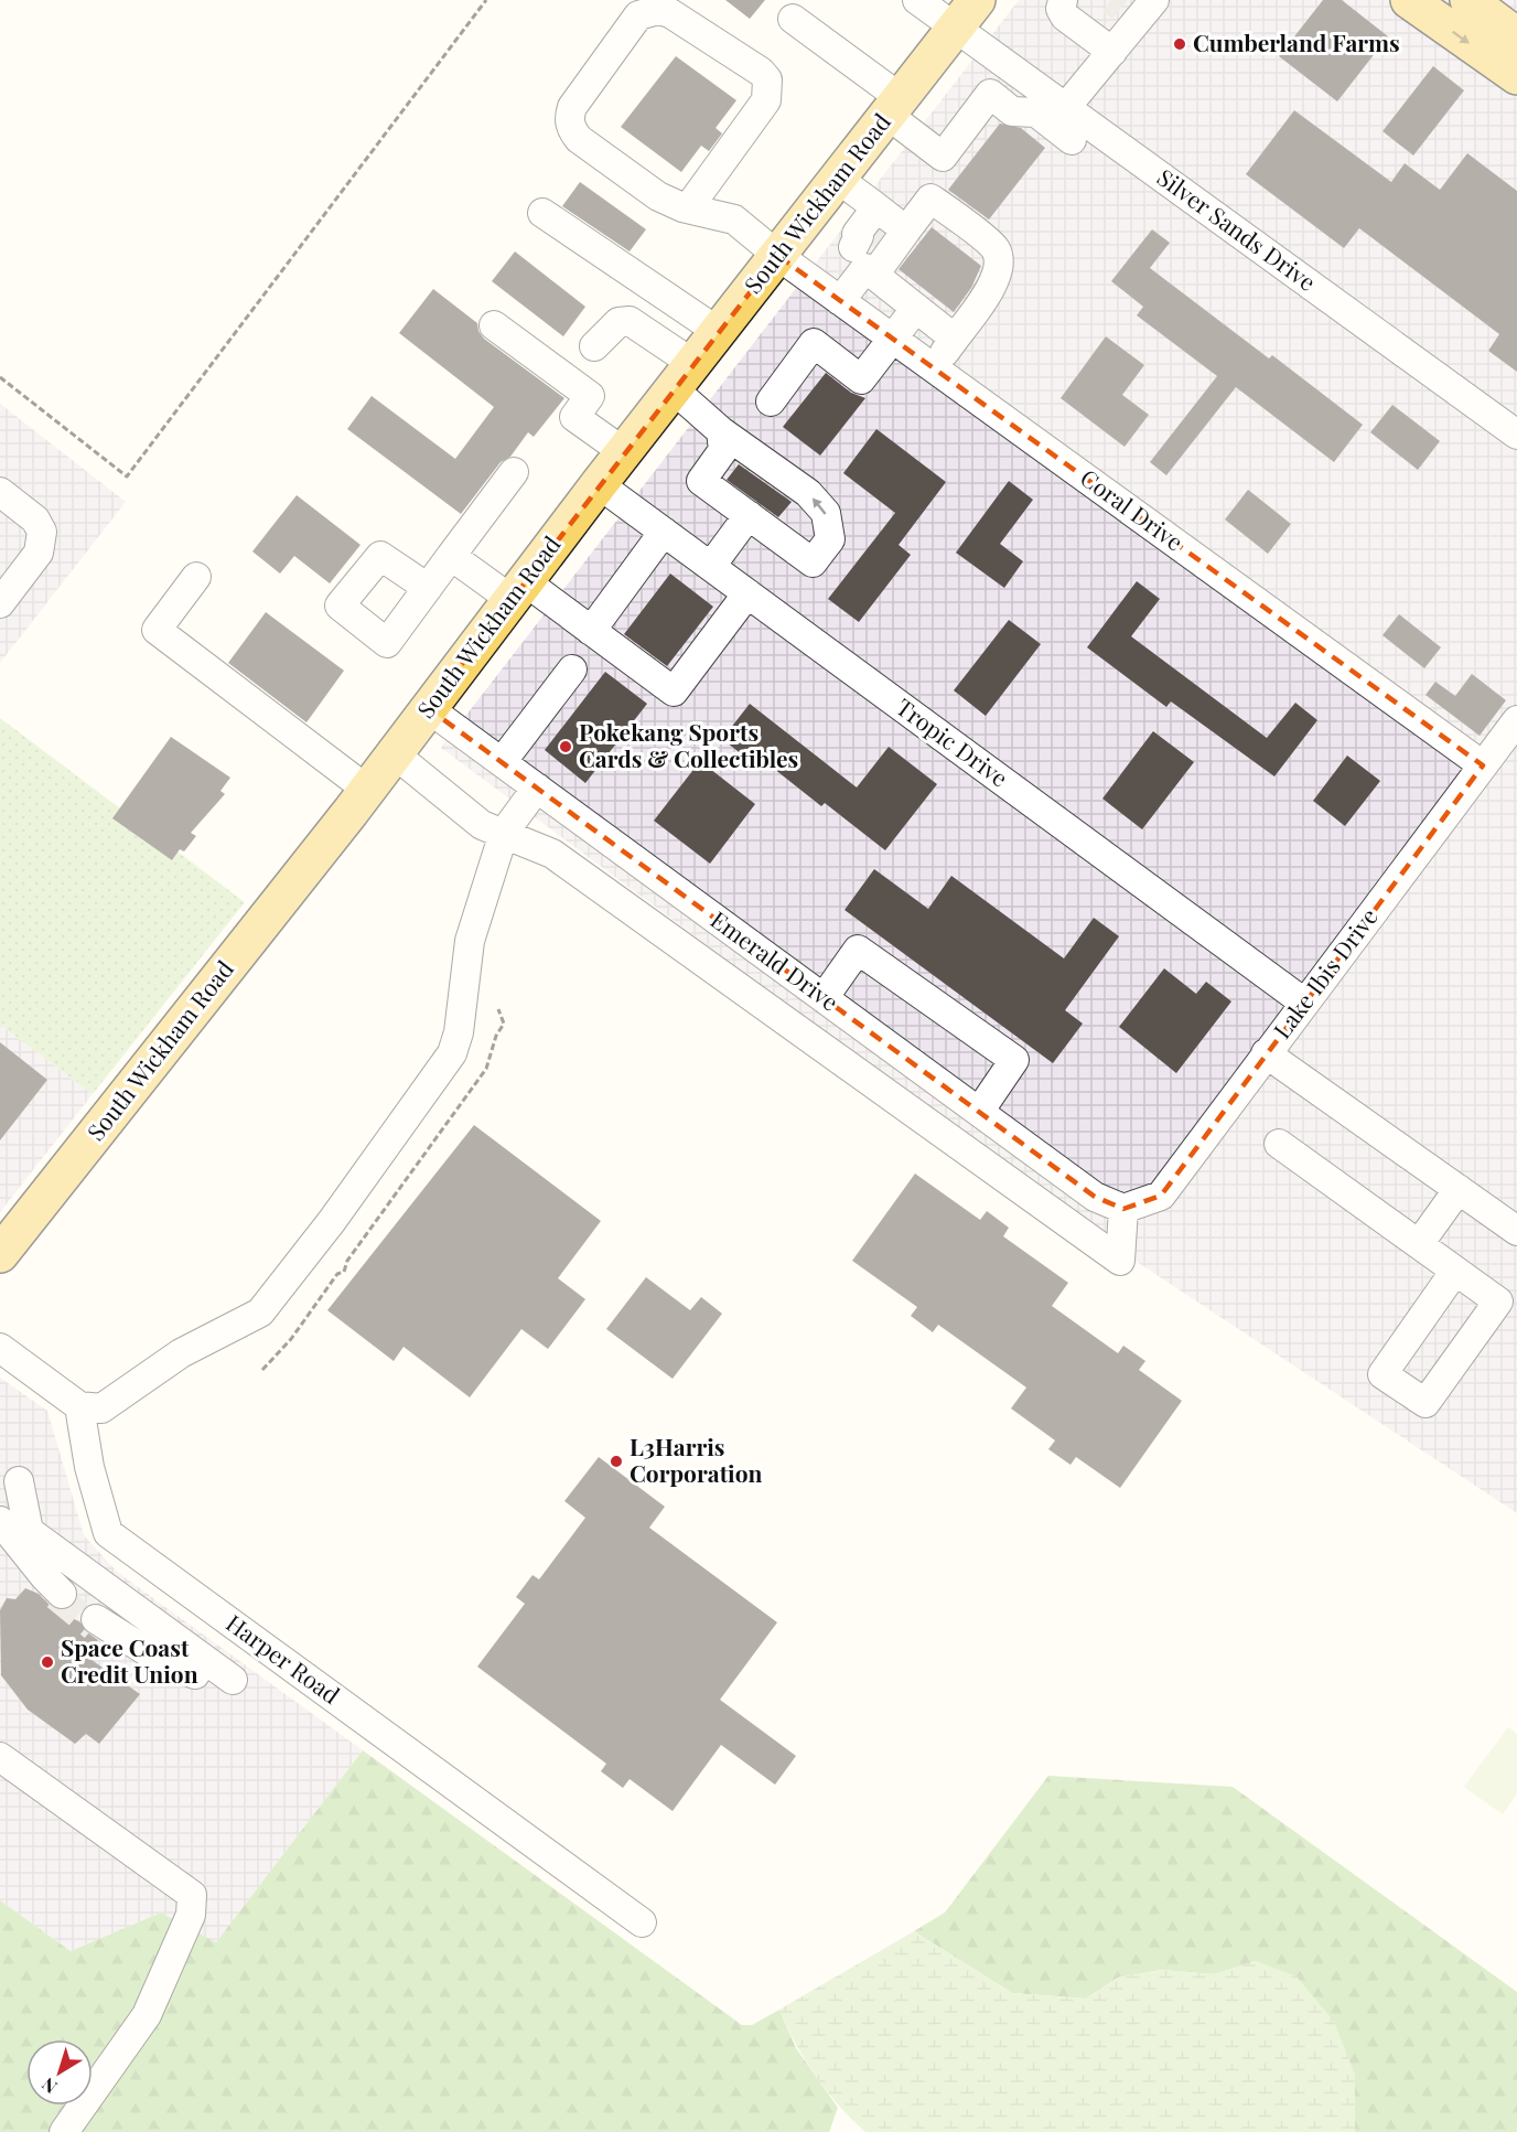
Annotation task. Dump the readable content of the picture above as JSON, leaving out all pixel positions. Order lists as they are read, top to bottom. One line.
{"streets":{"main road":["South Wickham Road"],"street":["Silver Sands Drive","Coral Drive","Tropic Drive","Emerald Drive","Lake Ibis Drive","Harper Road"]},"crossings":[["South Wickham Road","Silver Sands Drive"],["South Wickham Road","Coral Drive"],["South Wickham Road","Tropic Drive"],["South Wickham Road","Emerald Drive"],["Coral Drive","Lake Ibis Drive"],["Tropic Drive","Lake Ibis Drive"],["Emerald Drive","Lake Ibis Drive"]],"places":["Cumberland Farms","Pokekang Sports Cards & Collectibles","L3Harris Corporation","Space Coast Credit Union"],"north":"bottom left"}
